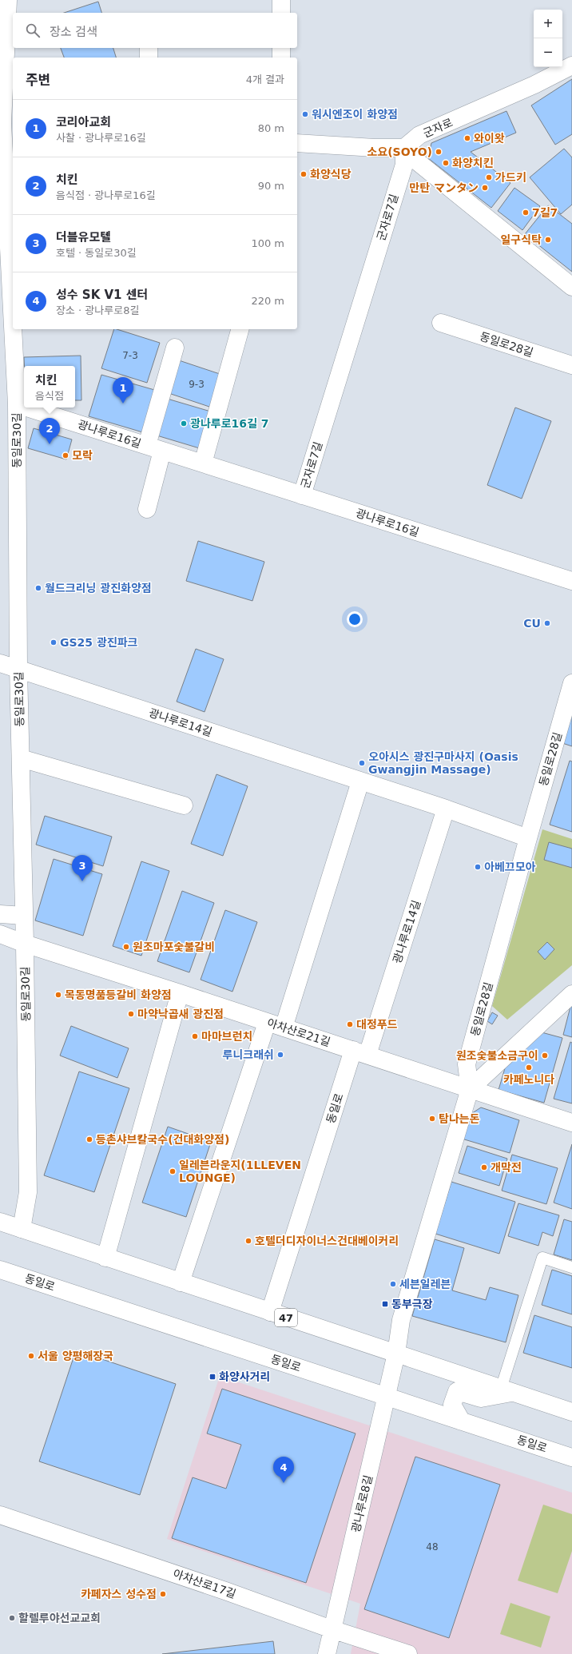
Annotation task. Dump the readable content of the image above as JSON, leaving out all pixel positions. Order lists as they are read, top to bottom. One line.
{"streets":{"street":["군자로","군자로7길","동일로28길","광나루로16길","동일로30길","광나루로14길","아차산로21길","동일로","47","광나루로8길","아차산로17길"]},"crossings":[["군자로","군자로7길"],["군자로7길","광나루로16길"],["동일로28길","광나루로14길"],["동일로28길","아차산로21길"],["동일로28길","47"],["동일로28길","광나루로8길"],["광나루로16길","동일로30길"],["동일로30길","광나루로14길"],["동일로30길","아차산로21길"],["동일로30길","47"],["광나루로14길","아차산로21길"],["광나루로14길","동일로"],["아차산로21길","동일로"],["동일로","47"],["동일로","광나루로8길"],["47","광나루로8길"],["광나루로8길","아차산로17길"]],"places":{"other":["워시엔조이 화양점","와이왓","소요(SOYO)","화양치킨","화양식당","가드키","만탄 マンタン","7길7","일구식탁","광나루로16길 7","모락","월드크리닝 광진화양점","CU","GS25 광진파크","오아시스 광진구마사지 (Oasis Gwangjin Massage)","아베끄모아","원조마포숯불갈비","목동명품등갈비 화양점","마약낙곱새 광진점","대정푸드","마마브런치","루니크래쉬","원조숯불소금구이","카페노니다","탐나는돈","등촌샤브칼국수(건대화양점)","개막전","일레븐라운지(1LLEVEN LOUNGE)","호텔더디자이너스건대베이커리","세븐일레븐","서울 양평해장국","카페자스 성수점","할렐루야선교교회"],"transit":["동부극장","화양사거리"]},"house_numbers":["7-3","9-3","48"],"page":{"map_buttons":["+","−"],"search":"장소 검색","heading":["주변","4개 결과"],"list":[{"mark":"1","name":"코리아교회","note":"사찰 · 광나루로16길","value":"80 m"},{"mark":"2","name":"치킨","note":"음식점 · 광나루로16길","value":"90 m"},{"mark":"3","name":"더블유모텔","note":"호텔 · 동일로30길","value":"100 m"},{"mark":"4","name":"성수 SK V1 센터","note":"장소 · 광나루로8길","value":"220 m"}],"popup":["치킨","음식점"],"pins":["1","2","3","4"]}}
